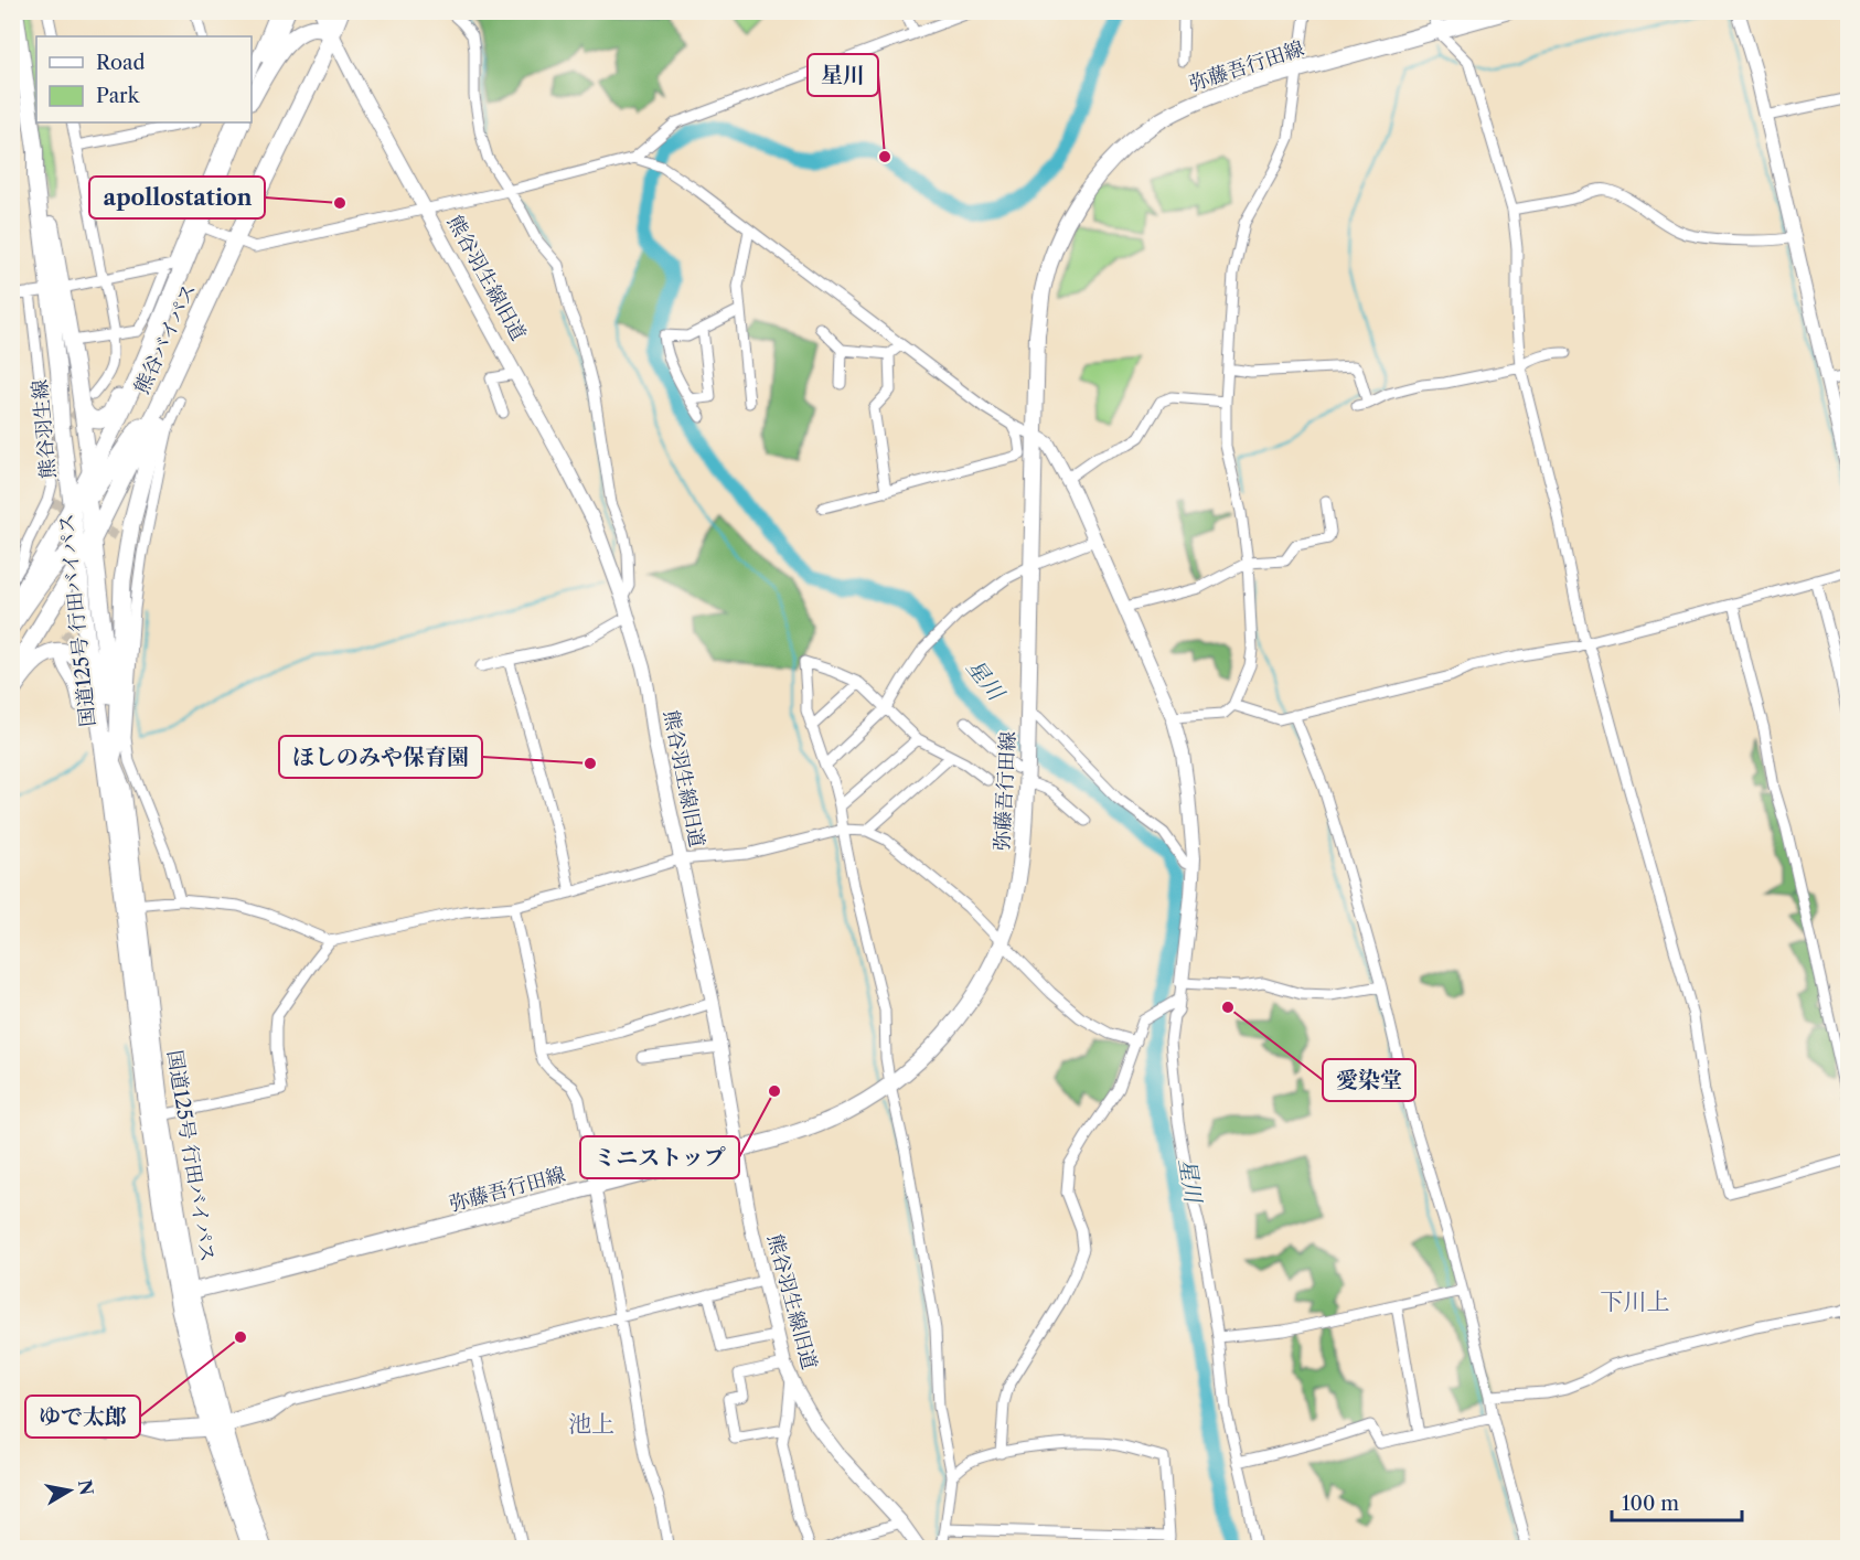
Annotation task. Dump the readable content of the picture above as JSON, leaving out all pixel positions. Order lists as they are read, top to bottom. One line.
{"streets":{"highway":["熊谷バイパス","国道125号 行田バイパス"],"main road":["弥藤吾行田線","熊谷羽生線"],"street":["熊谷羽生線旧道"]},"crossings":[["弥藤吾行田線","熊谷羽生線旧道"],["弥藤吾行田線","国道125号 行田バイパス"],["熊谷羽生線旧道","熊谷バイパス"],["熊谷バイパス","熊谷羽生線"],["熊谷バイパス","国道125号 行田バイパス"],["熊谷羽生線","国道125号 行田バイパス"]],"districts":["下川上","池上"],"water":["星川"],"places":["星川","apollostation","ほしのみや保育園","愛染堂","ミニストップ","ゆで太郎"],"legend":["Road","Park"],"scale_bar":"100 m","north":"right"}
